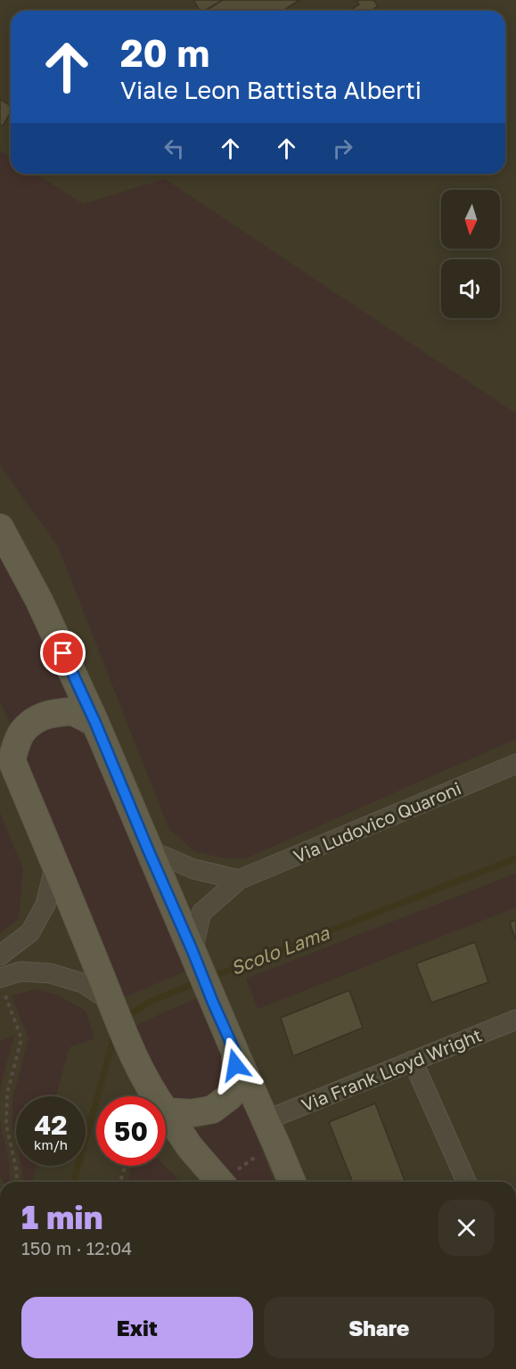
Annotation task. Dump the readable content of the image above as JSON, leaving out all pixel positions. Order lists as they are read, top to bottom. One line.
{"streets":{"street":["Via Ludovico Quaroni","Via Frank Lloyd Wright"]},"water":["Scolo Lama"],"north":"bottom","page":{"turn":["20 m","Viale Leon Battista Alberti"],"speed":"42 km/h","limit":"50","heading":["1 min","150 m · 12:04"],"buttons":["Exit","Share"]}}
